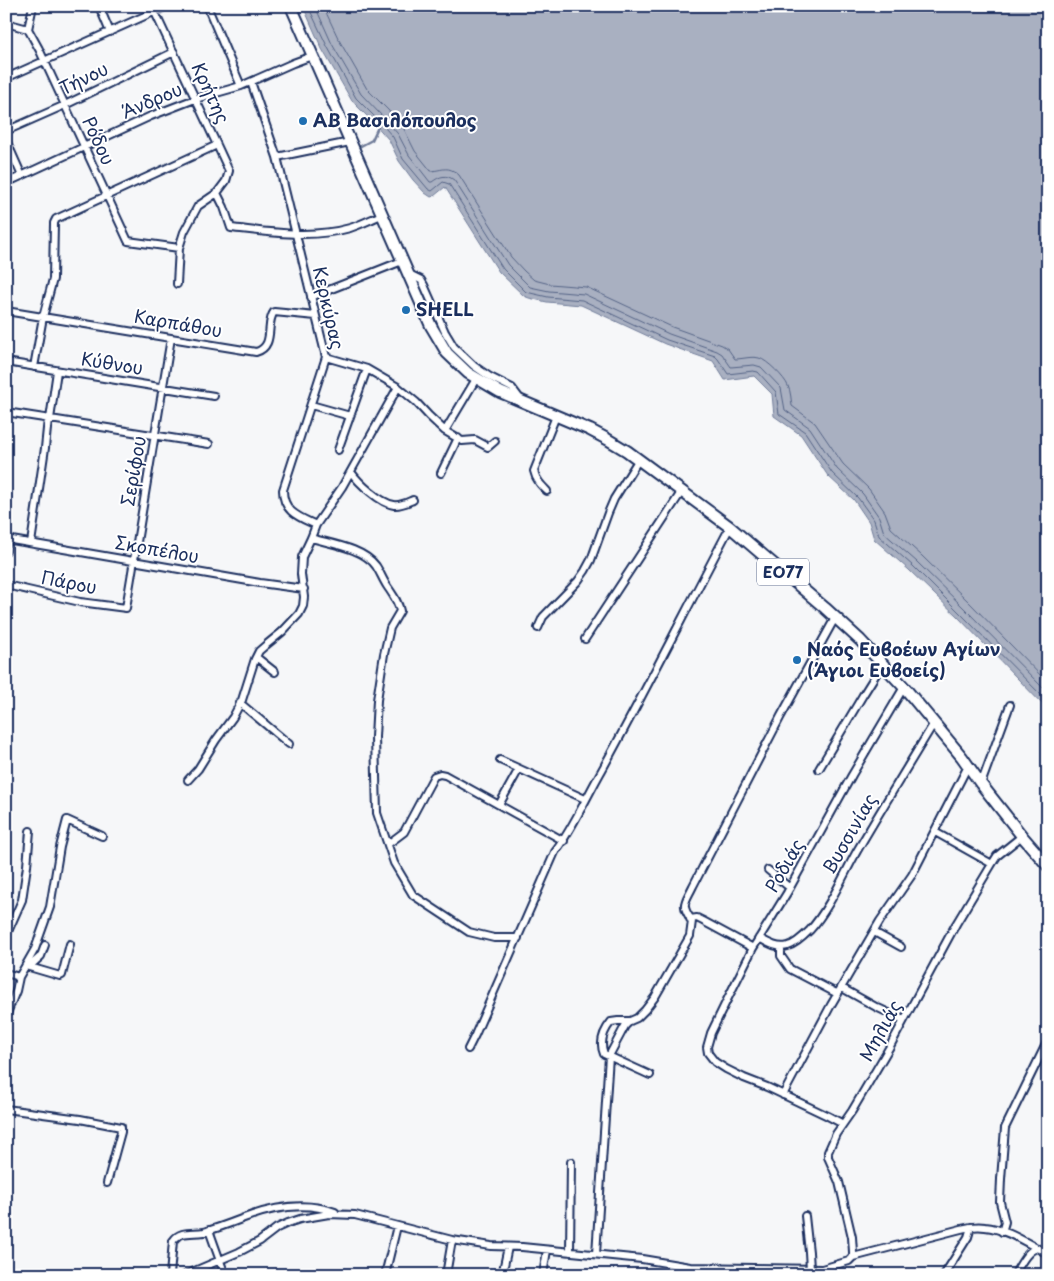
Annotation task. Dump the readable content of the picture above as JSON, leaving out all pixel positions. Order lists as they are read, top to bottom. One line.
{"streets":{"main road":["ΕΟ77"],"street":["Τήνου","Κρήτης","Άνδρου","Ρόδου","Κερκύρας","Καρπάθου","Κύθνου","Σερίφου","Σκοπέλου","Πάρου","Βυσσινίας","Ροδιάς","Μηλιάς"]},"crossings":[["Τήνου","Κρήτης"],["Τήνου","Ρόδου"],["Κρήτης","Άνδρου"],["Άνδρου","Ρόδου"],["Άνδρου","Κερκύρας"],["Άνδρου","ΕΟ77"],["Κερκύρας","Καρπάθου"],["Καρπάθου","Σερίφου"],["Κύθνου","Σερίφου"],["Σερίφου","Σκοπέλου"],["Σερίφου","Πάρου"],["ΕΟ77","Βυσσινίας"],["ΕΟ77","Ροδιάς"],["ΕΟ77","Μηλιάς"]],"places":["ΑΒ Βασιλόπουλος","SHELL","Ναός Ευβοέων Αγίων (Άγιοι Ευβοείς)"]}
